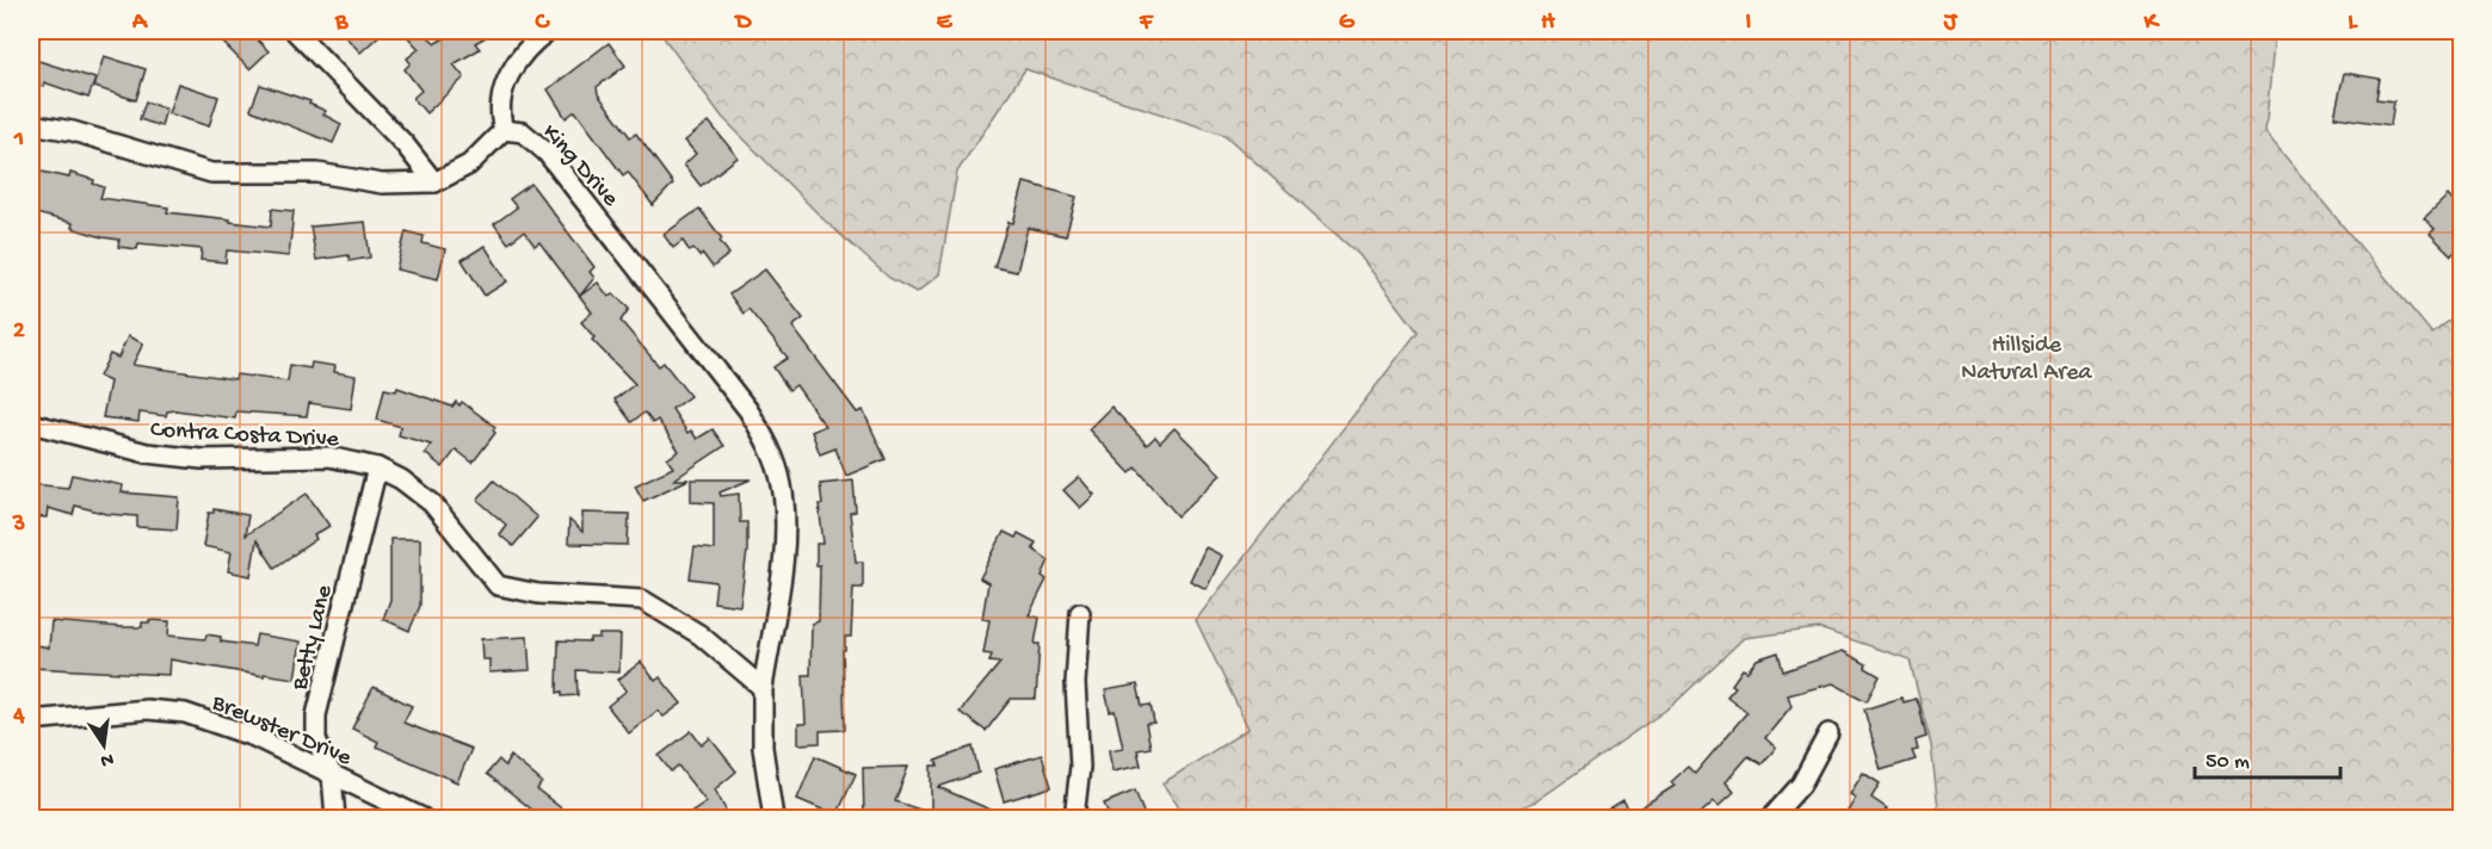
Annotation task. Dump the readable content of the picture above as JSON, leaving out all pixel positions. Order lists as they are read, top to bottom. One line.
{"streets":{"street":["King Drive","Contra Costa Drive","Betty Lane","Brewster Drive"]},"crossings":[["King Drive","Contra Costa Drive"],["Contra Costa Drive","Betty Lane"],["Betty Lane","Brewster Drive"]],"parks":["Hillside Natural Area"],"scale_bar":"50 m","north":"bottom","grid":{"columns":["A","B","C","D","E","F","G","H","I","J","K","L"],"rows":["1","2","3","4"]}}
